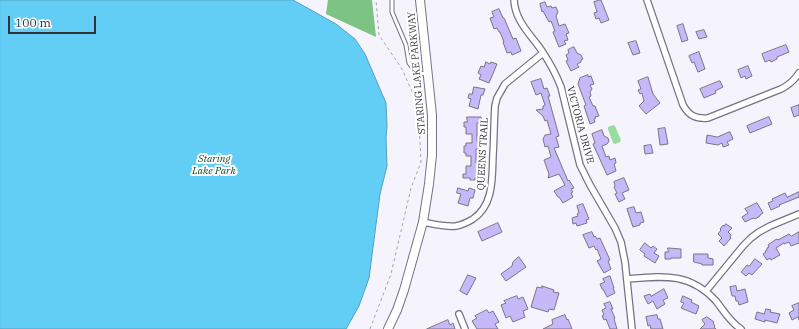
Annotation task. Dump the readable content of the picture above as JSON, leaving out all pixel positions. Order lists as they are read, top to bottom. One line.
{"streets":{"street":["STARING LAKE PARKWAY","VICTORIA DRIVE","QUEENS TRAIL"]},"crossings":[["STARING LAKE PARKWAY","QUEENS TRAIL"],["VICTORIA DRIVE","QUEENS TRAIL"]],"parks":["Staring Lake Park"],"scale_bar":"100 m"}
